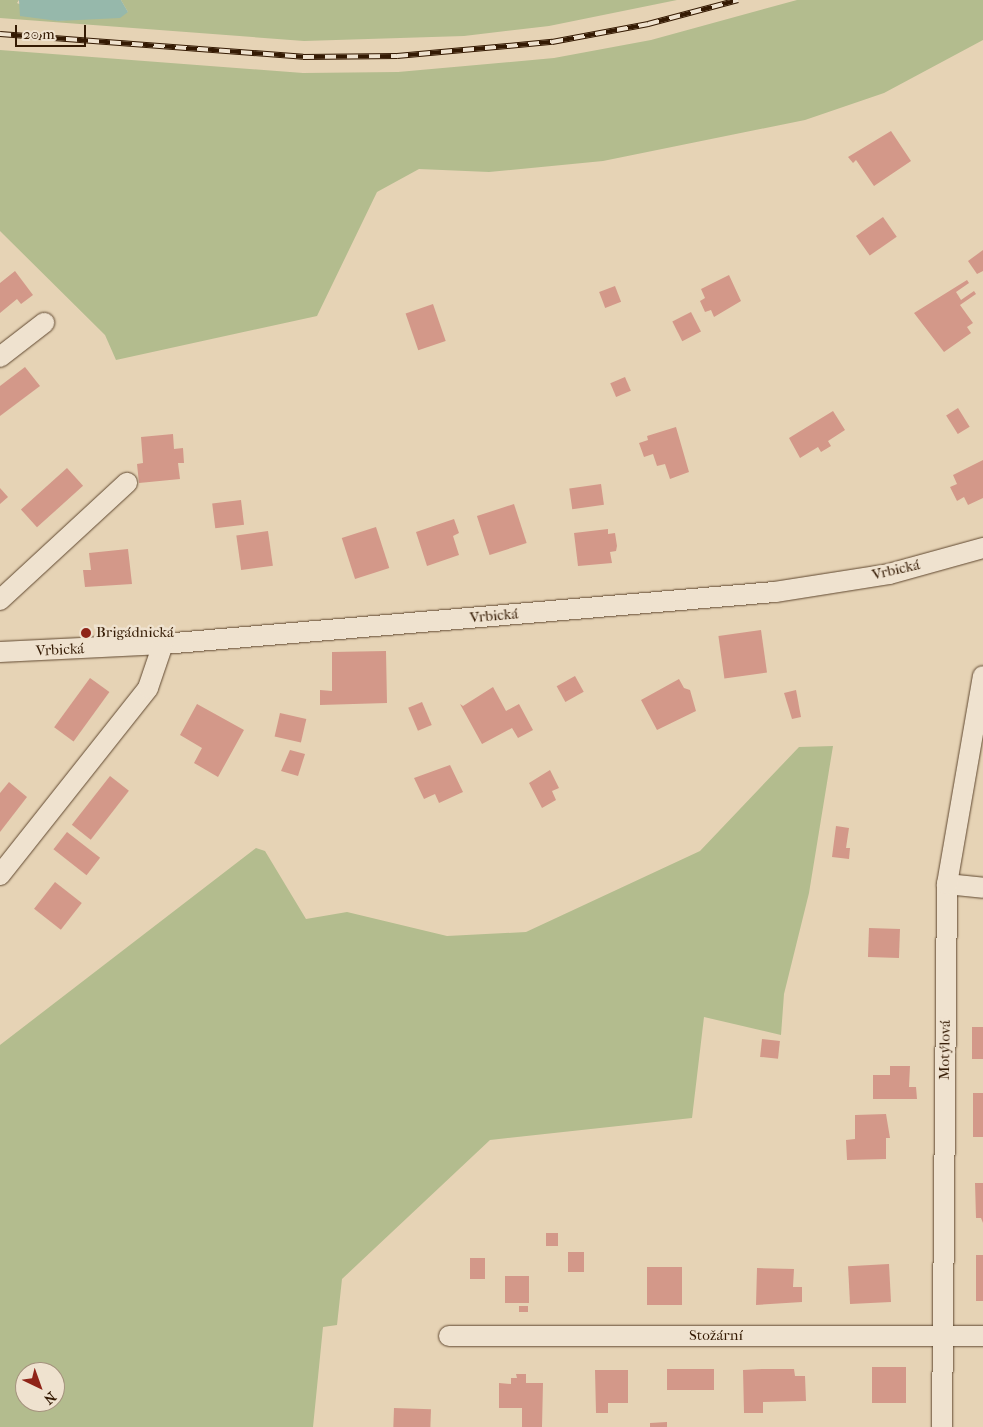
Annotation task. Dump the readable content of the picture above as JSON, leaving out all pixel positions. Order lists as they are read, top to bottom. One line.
{"streets":{"street":["Vrbická","Motýlová","Stožární"]},"crossings":[["Motýlová","Stožární"]],"places":["Brigádnická"],"scale_bar":"20 m","north":"bottom right"}
